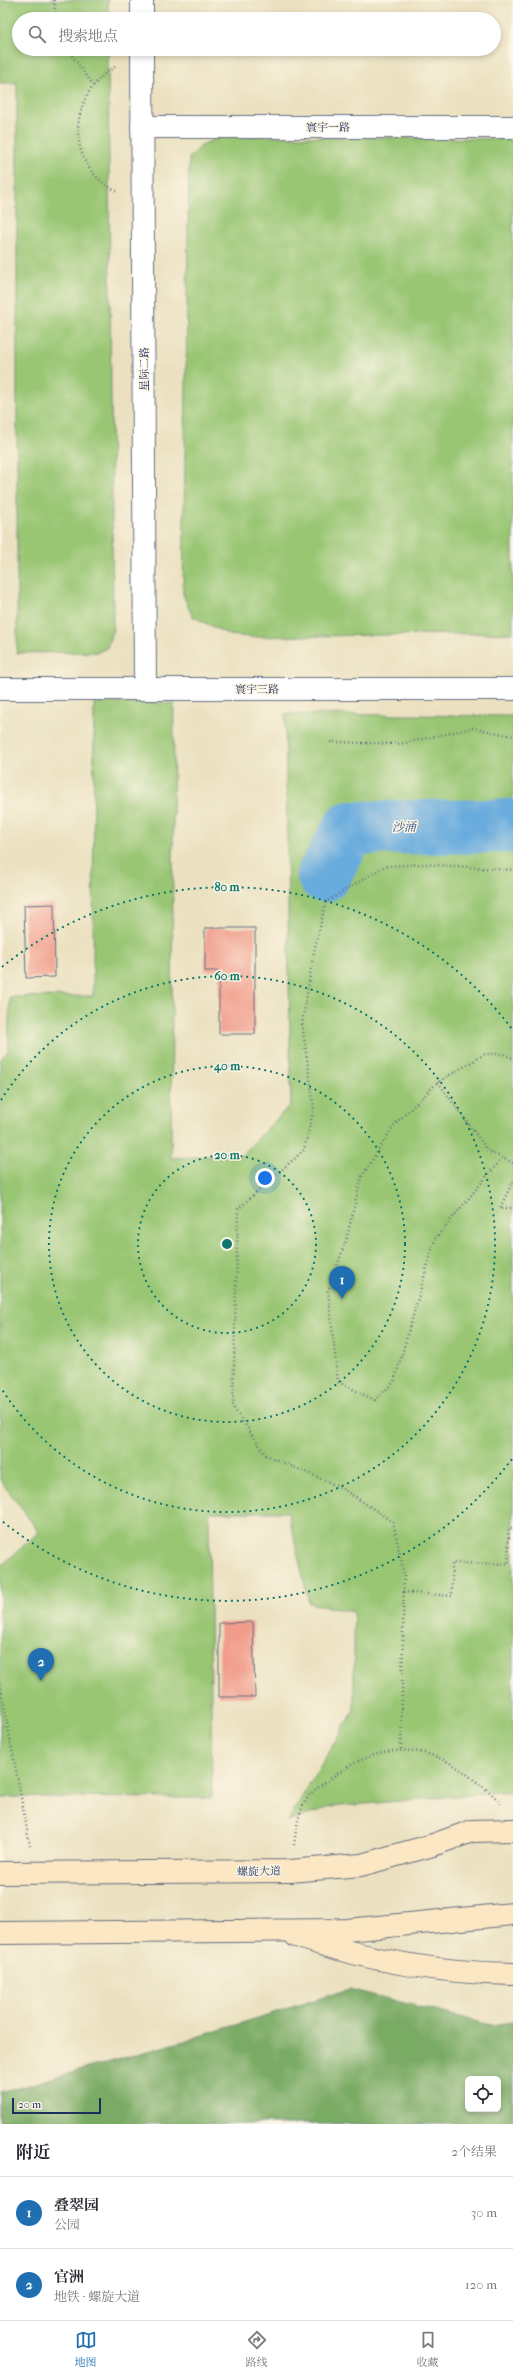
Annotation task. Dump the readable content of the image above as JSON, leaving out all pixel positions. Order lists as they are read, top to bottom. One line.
{"streets":{"main road":["螺旋大道"],"street":["寰宇一路","星际二路","寰宇三路"]},"crossings":[["寰宇一路","星际二路"],["星际二路","寰宇三路"]],"water":["沙涌"],"scale_bar":"20 m","page":{"search":"搜索地点","pins":["1","2"],"scale":"20 m","heading":["附近","2个结果"],"list":[{"mark":"1","name":"叠翠园","note":"公园","value":"30 m"},{"mark":"2","name":"官洲","note":"地铁 · 螺旋大道","value":"120 m"}],"nav":["地图","路线","收藏"]},"rings":["80 m","60 m","40 m","20 m"]}
